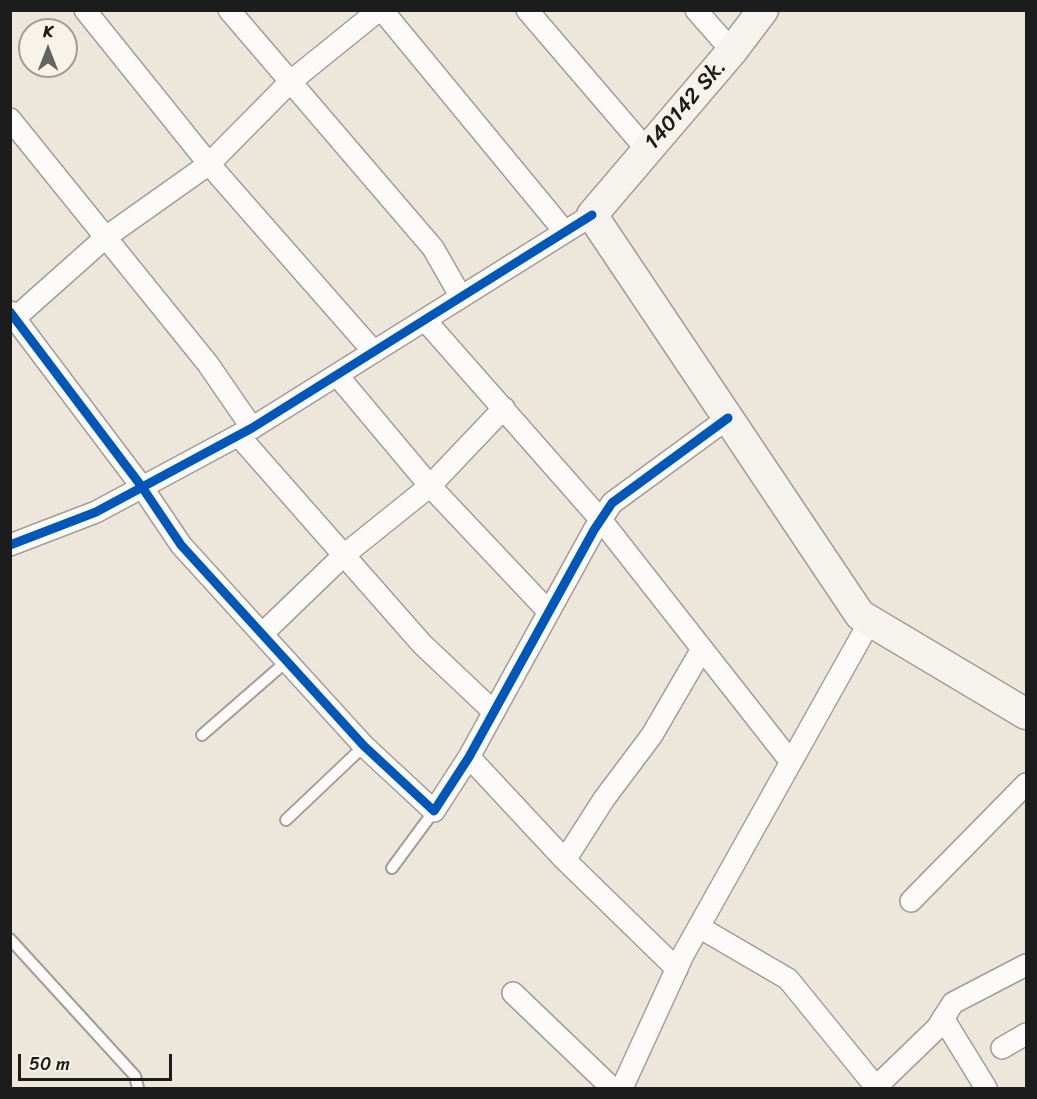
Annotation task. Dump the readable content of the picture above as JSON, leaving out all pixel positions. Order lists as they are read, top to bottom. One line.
{"streets":{"main road":["140142 Sk."]},"scale_bar":"50 m","north":"top"}
